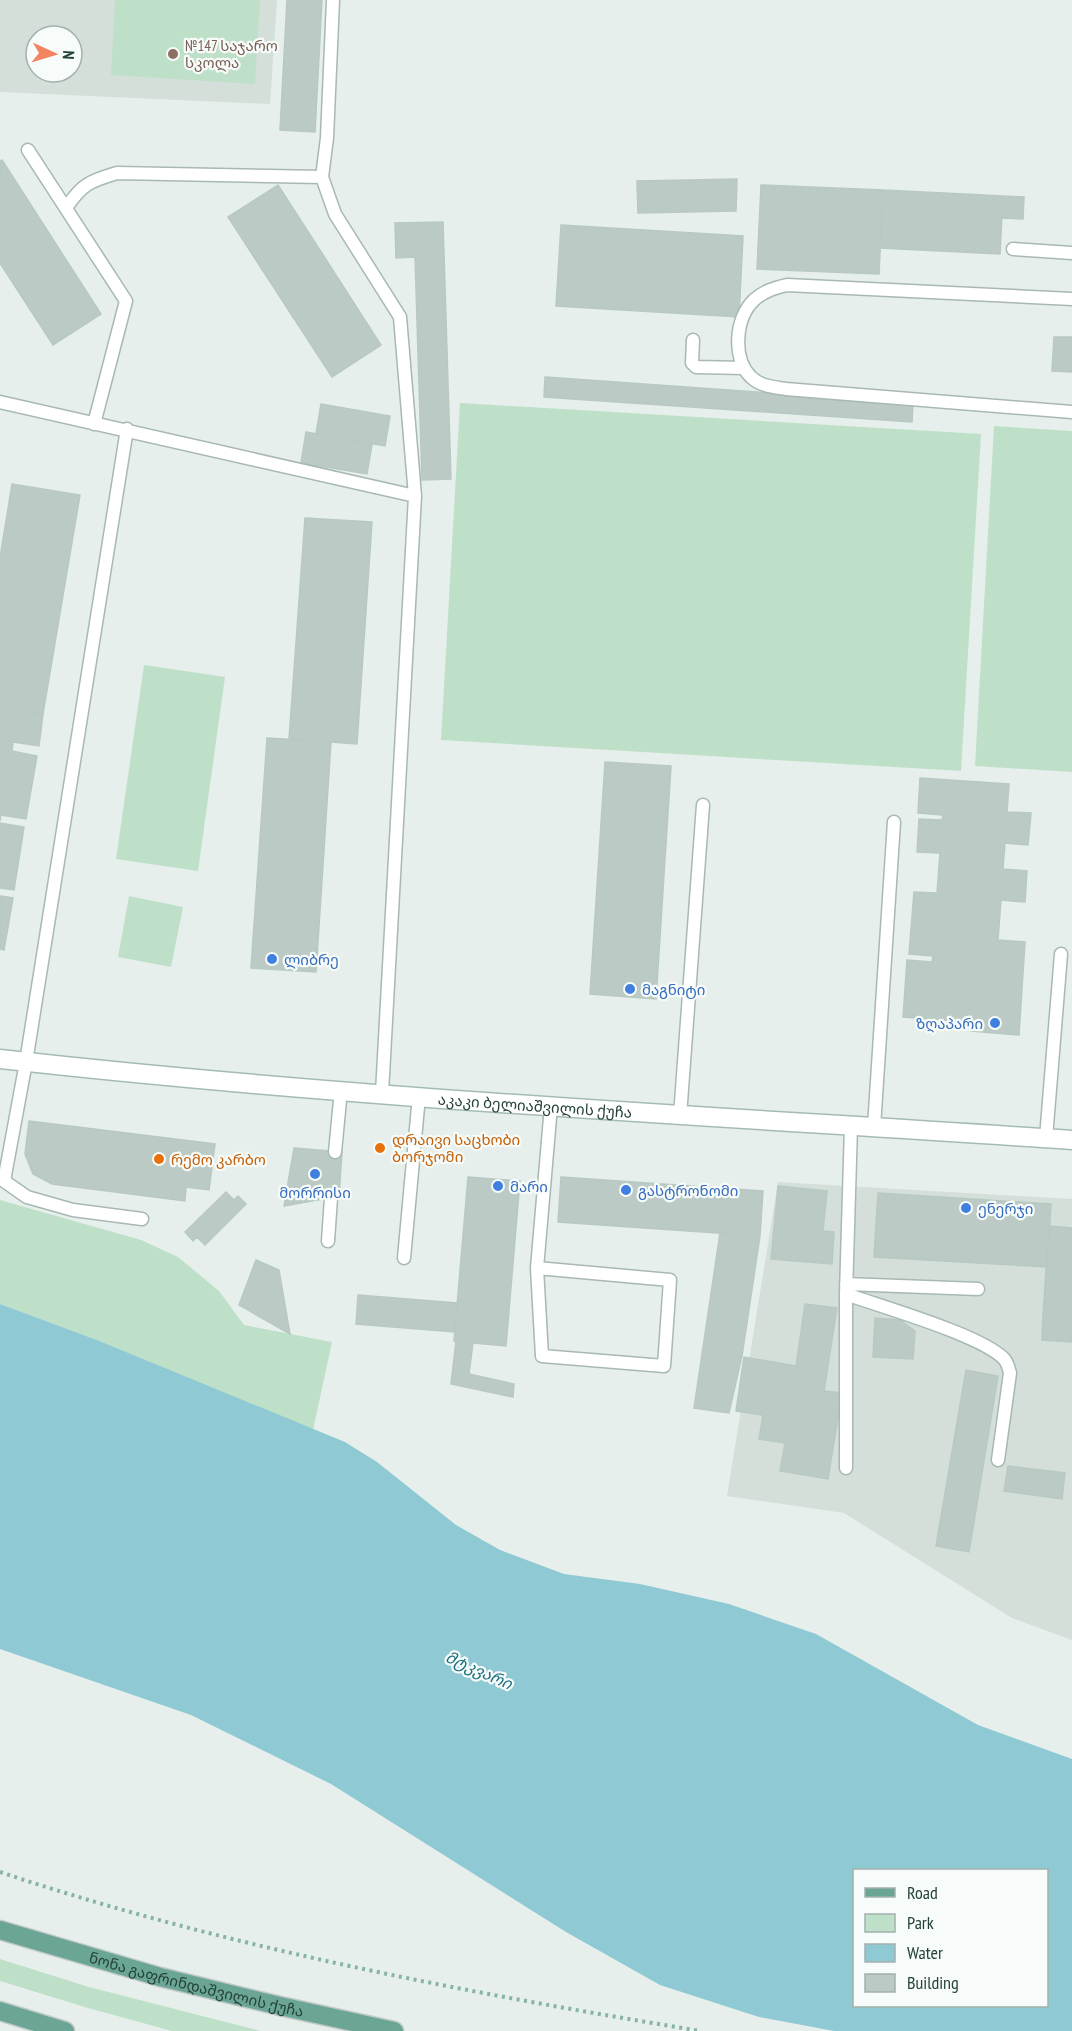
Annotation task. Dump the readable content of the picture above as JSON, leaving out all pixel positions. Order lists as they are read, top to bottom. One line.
{"streets":{"main road":["აკაკი ბელიაშვილის ქუჩა","ნონა გაფრინდაშვილის ქუჩა"]},"water":["მტკვარი"],"places":["№147 საჯარო სკოლა","ლიბრე","მაგნიტი","ზღაპარი","დრაივი საცხობი ბორჯომი","რემო კარბო","მორრისი","მარი","გასტრონომი","ენერჯი"],"legend":["Road","Park","Water","Building"],"north":"right"}
